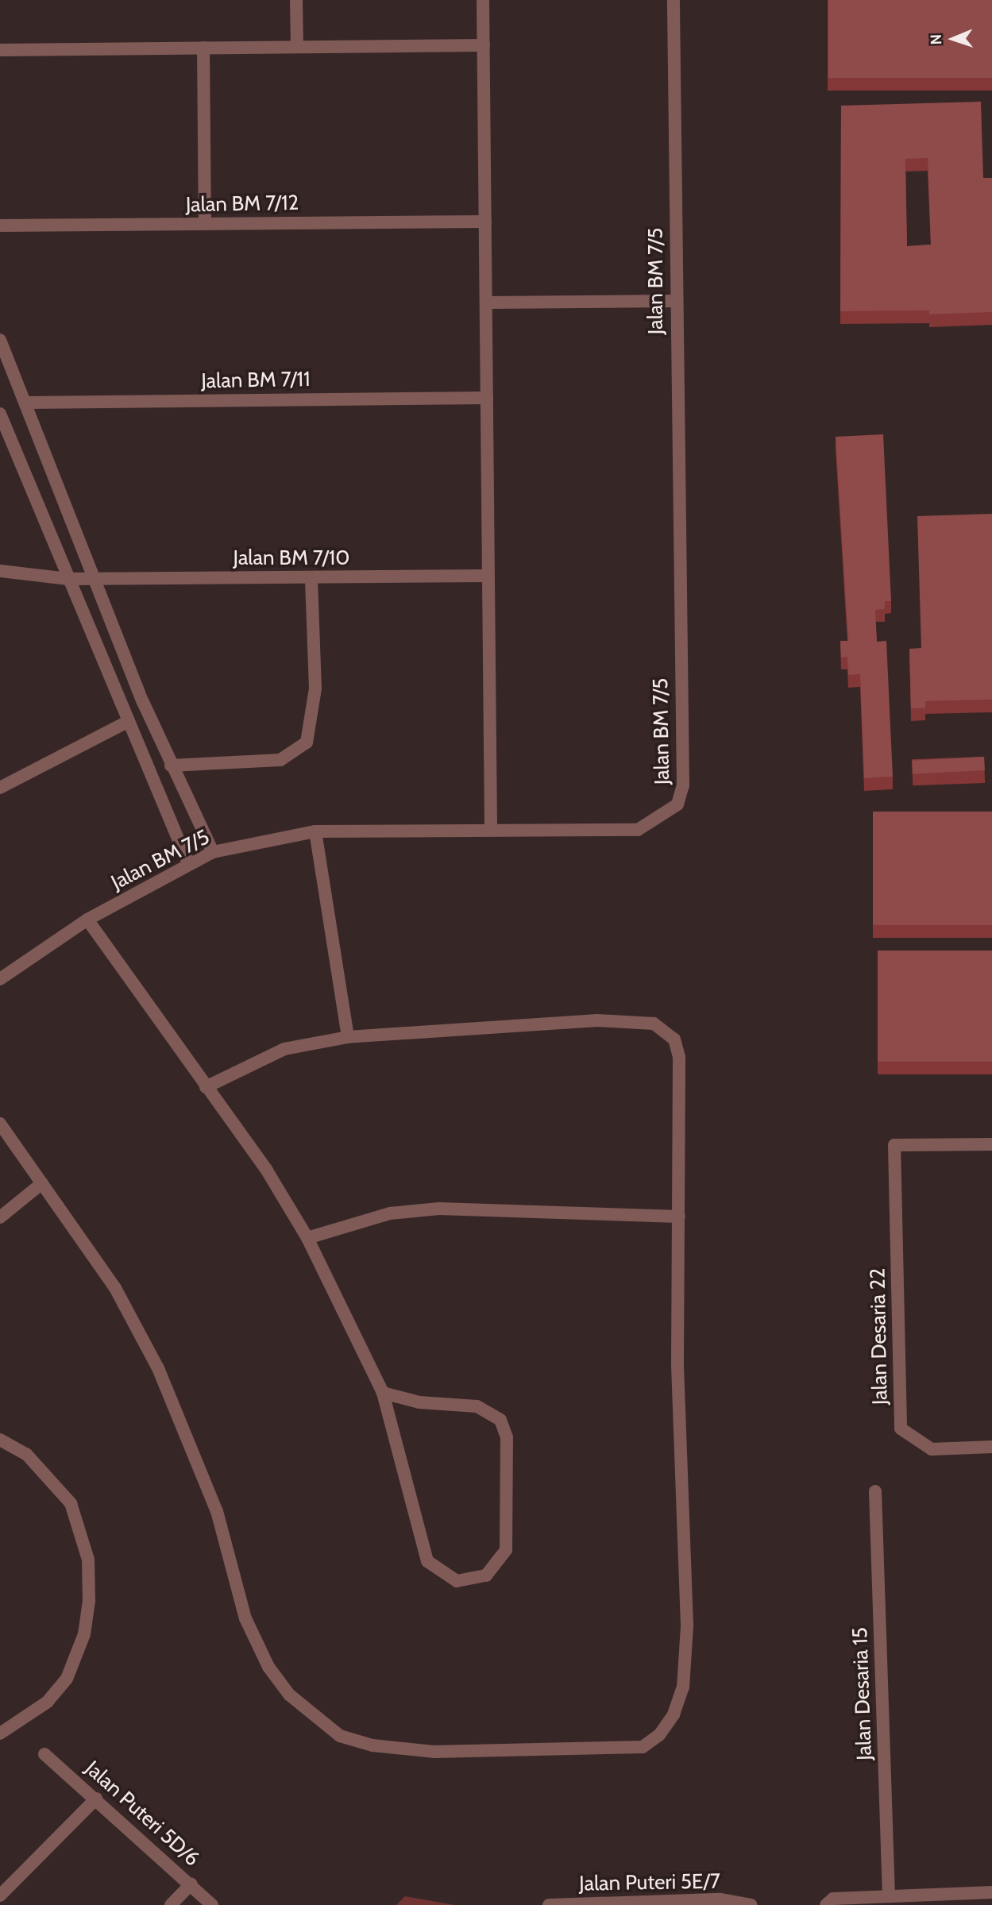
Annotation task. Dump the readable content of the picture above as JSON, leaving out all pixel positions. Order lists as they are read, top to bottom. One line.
{"streets":{"street":["Jalan BM 7/12","Jalan BM 7/5","Jalan BM 7/11","Jalan BM 7/10","Jalan Desaria 22","Jalan Desaria 15","Jalan Puteri 5D/6","Jalan Puteri 5E/7"]},"north":"left"}
